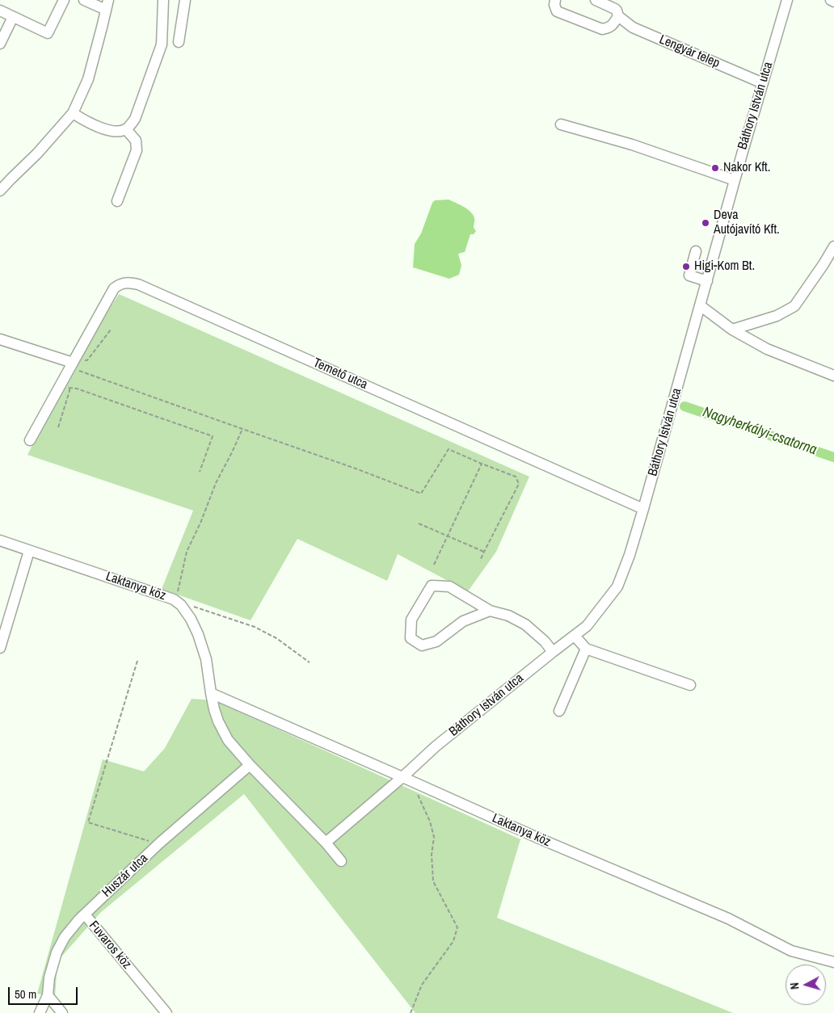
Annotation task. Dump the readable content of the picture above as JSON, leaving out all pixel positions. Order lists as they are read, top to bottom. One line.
{"streets":{"street":["Lengyár telep","Báthory István utca","Temető utca","Laktanya köz","Huszár utca","Fuvaros köz"]},"crossings":[["Lengyár telep","Báthory István utca"],["Báthory István utca","Temető utca"],["Báthory István utca","Laktanya köz"],["Laktanya köz","Huszár utca"],["Huszár utca","Fuvaros köz"]],"water":["Nagyherkályi-csatorna"],"places":["Nakor Kft.","Deva Autójavító Kft.","Higi-Kom Bt."],"scale_bar":"50 m","north":"left"}
